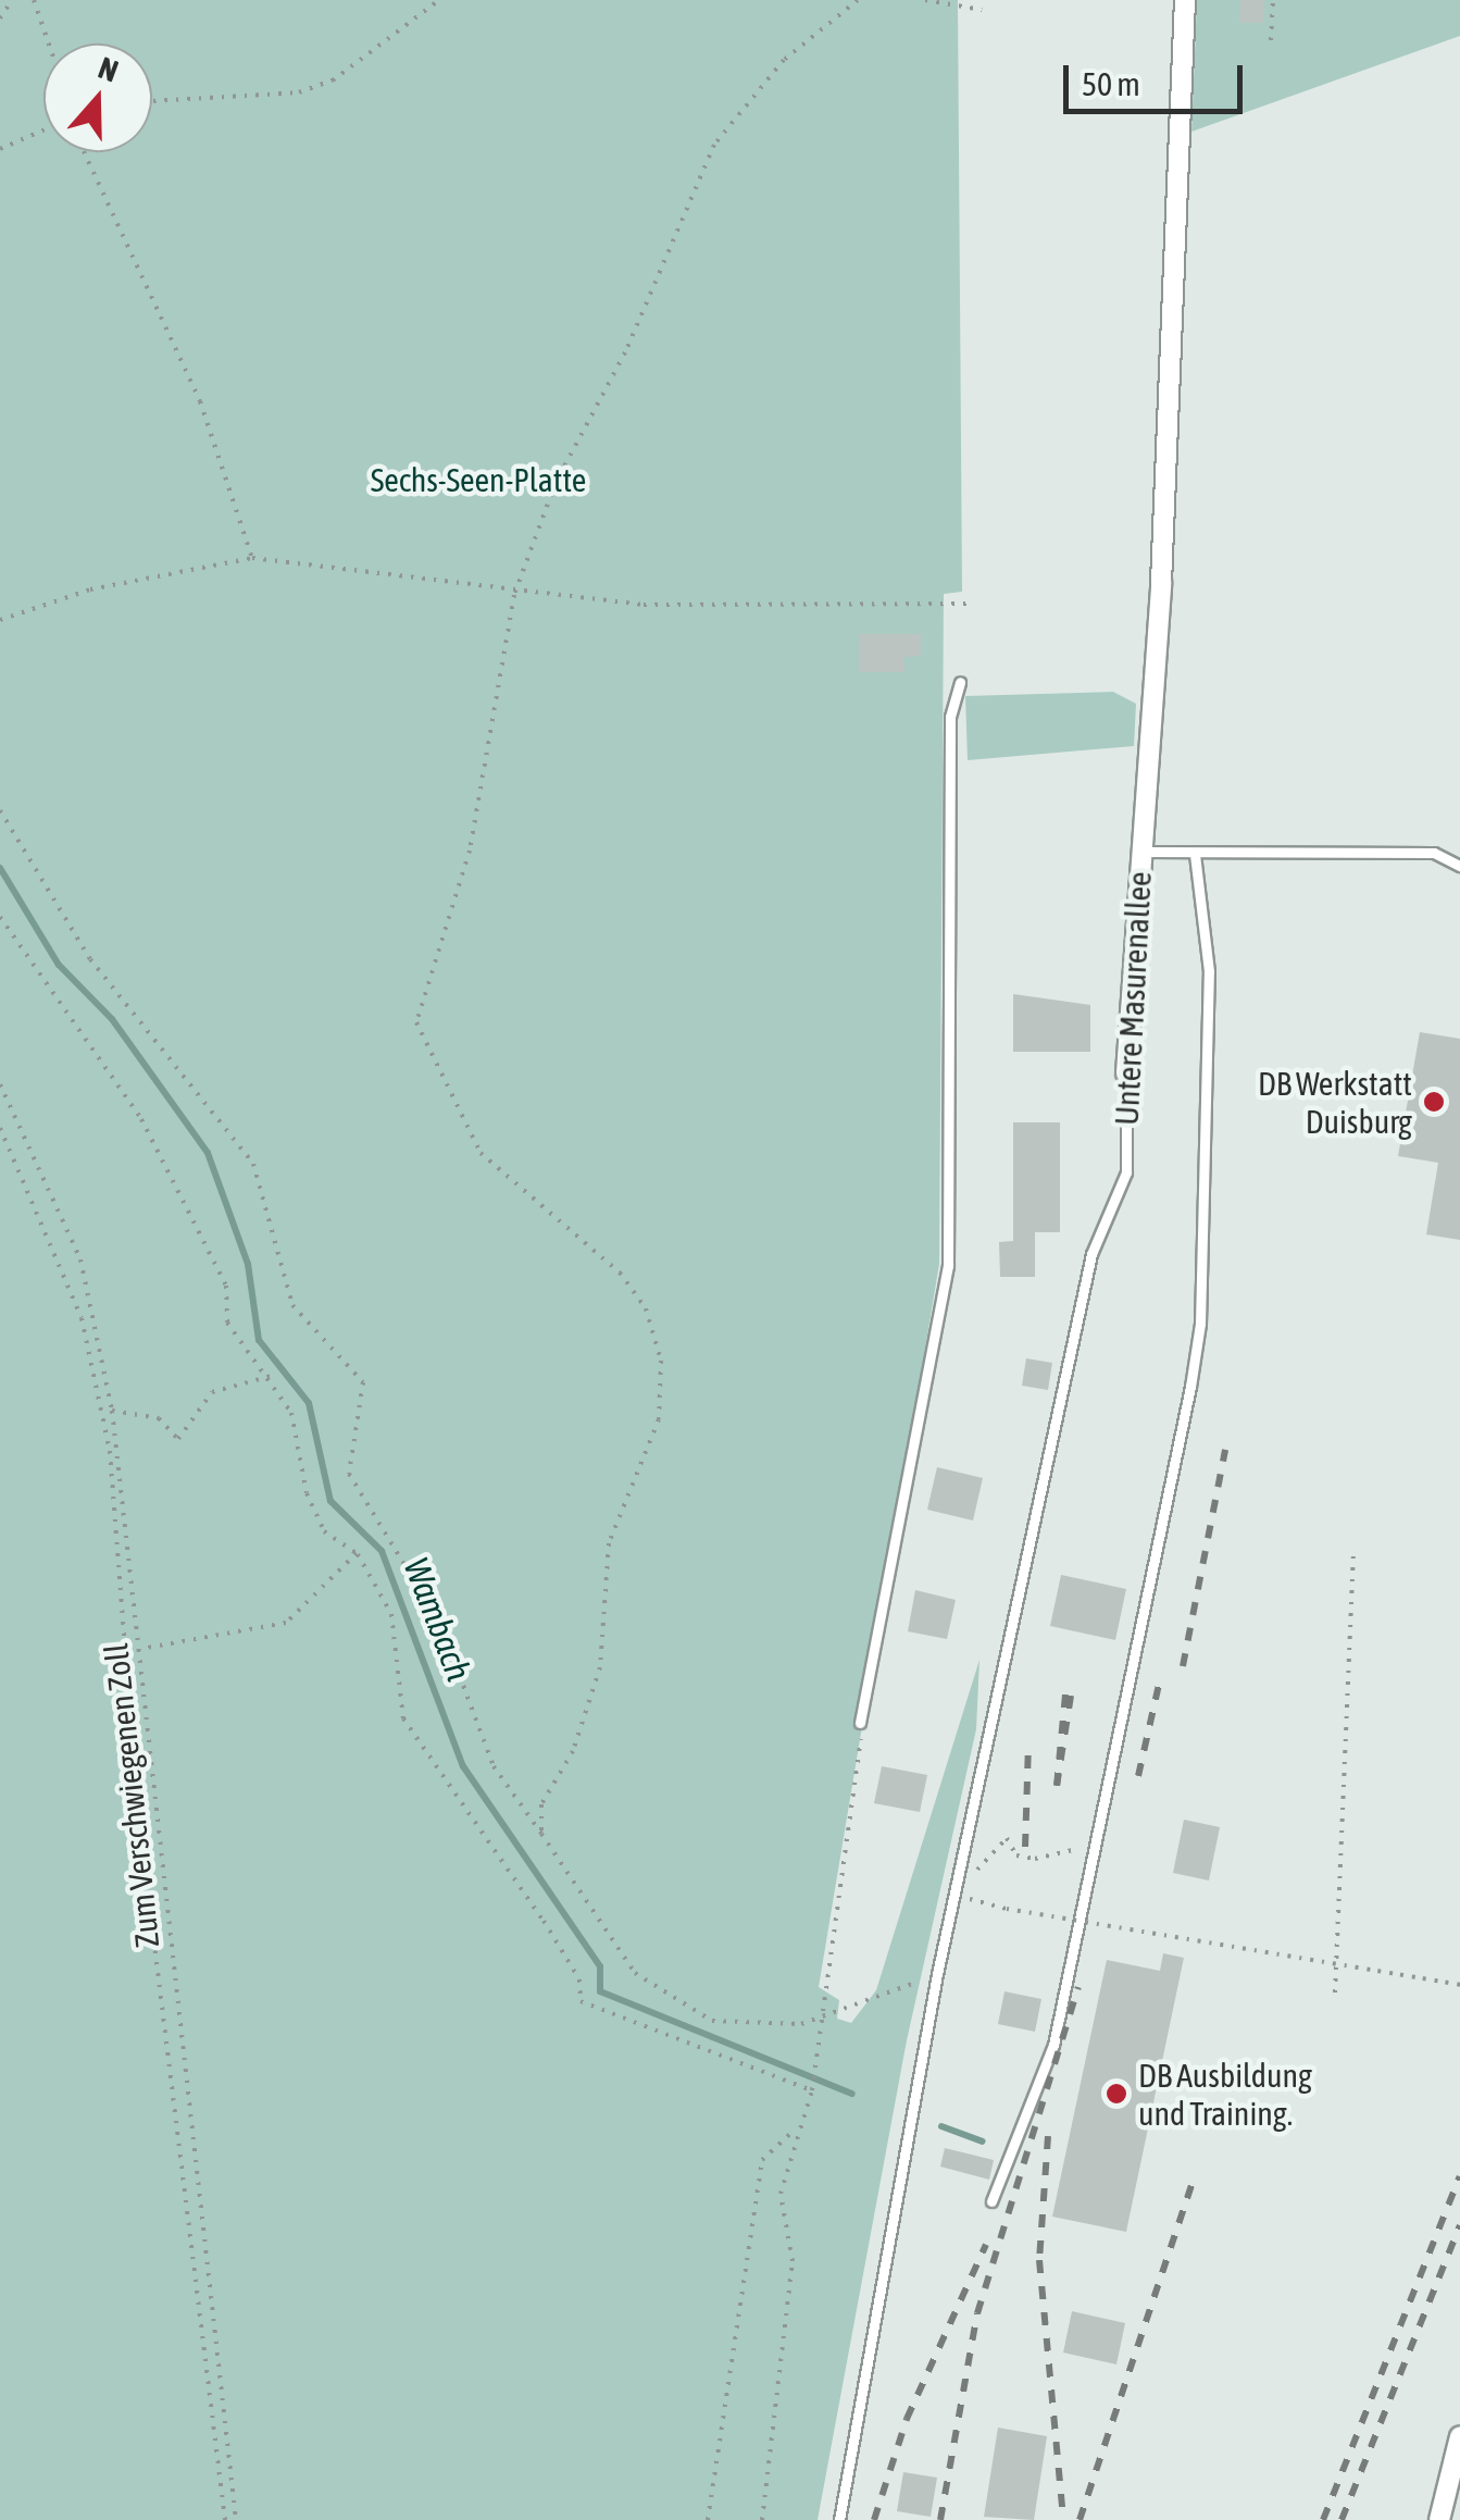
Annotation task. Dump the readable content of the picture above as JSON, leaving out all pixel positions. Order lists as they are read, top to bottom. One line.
{"streets":{"street":["Untere Masurenallee"],"path":["Zum Verschwiegenen Zoll"]},"water":["Wambach"],"parks":["Sechs-Seen-Platte"],"places":["DB Werkstatt Duisburg","DB Ausbildung und Training."],"scale_bar":"50 m","north":"top"}
